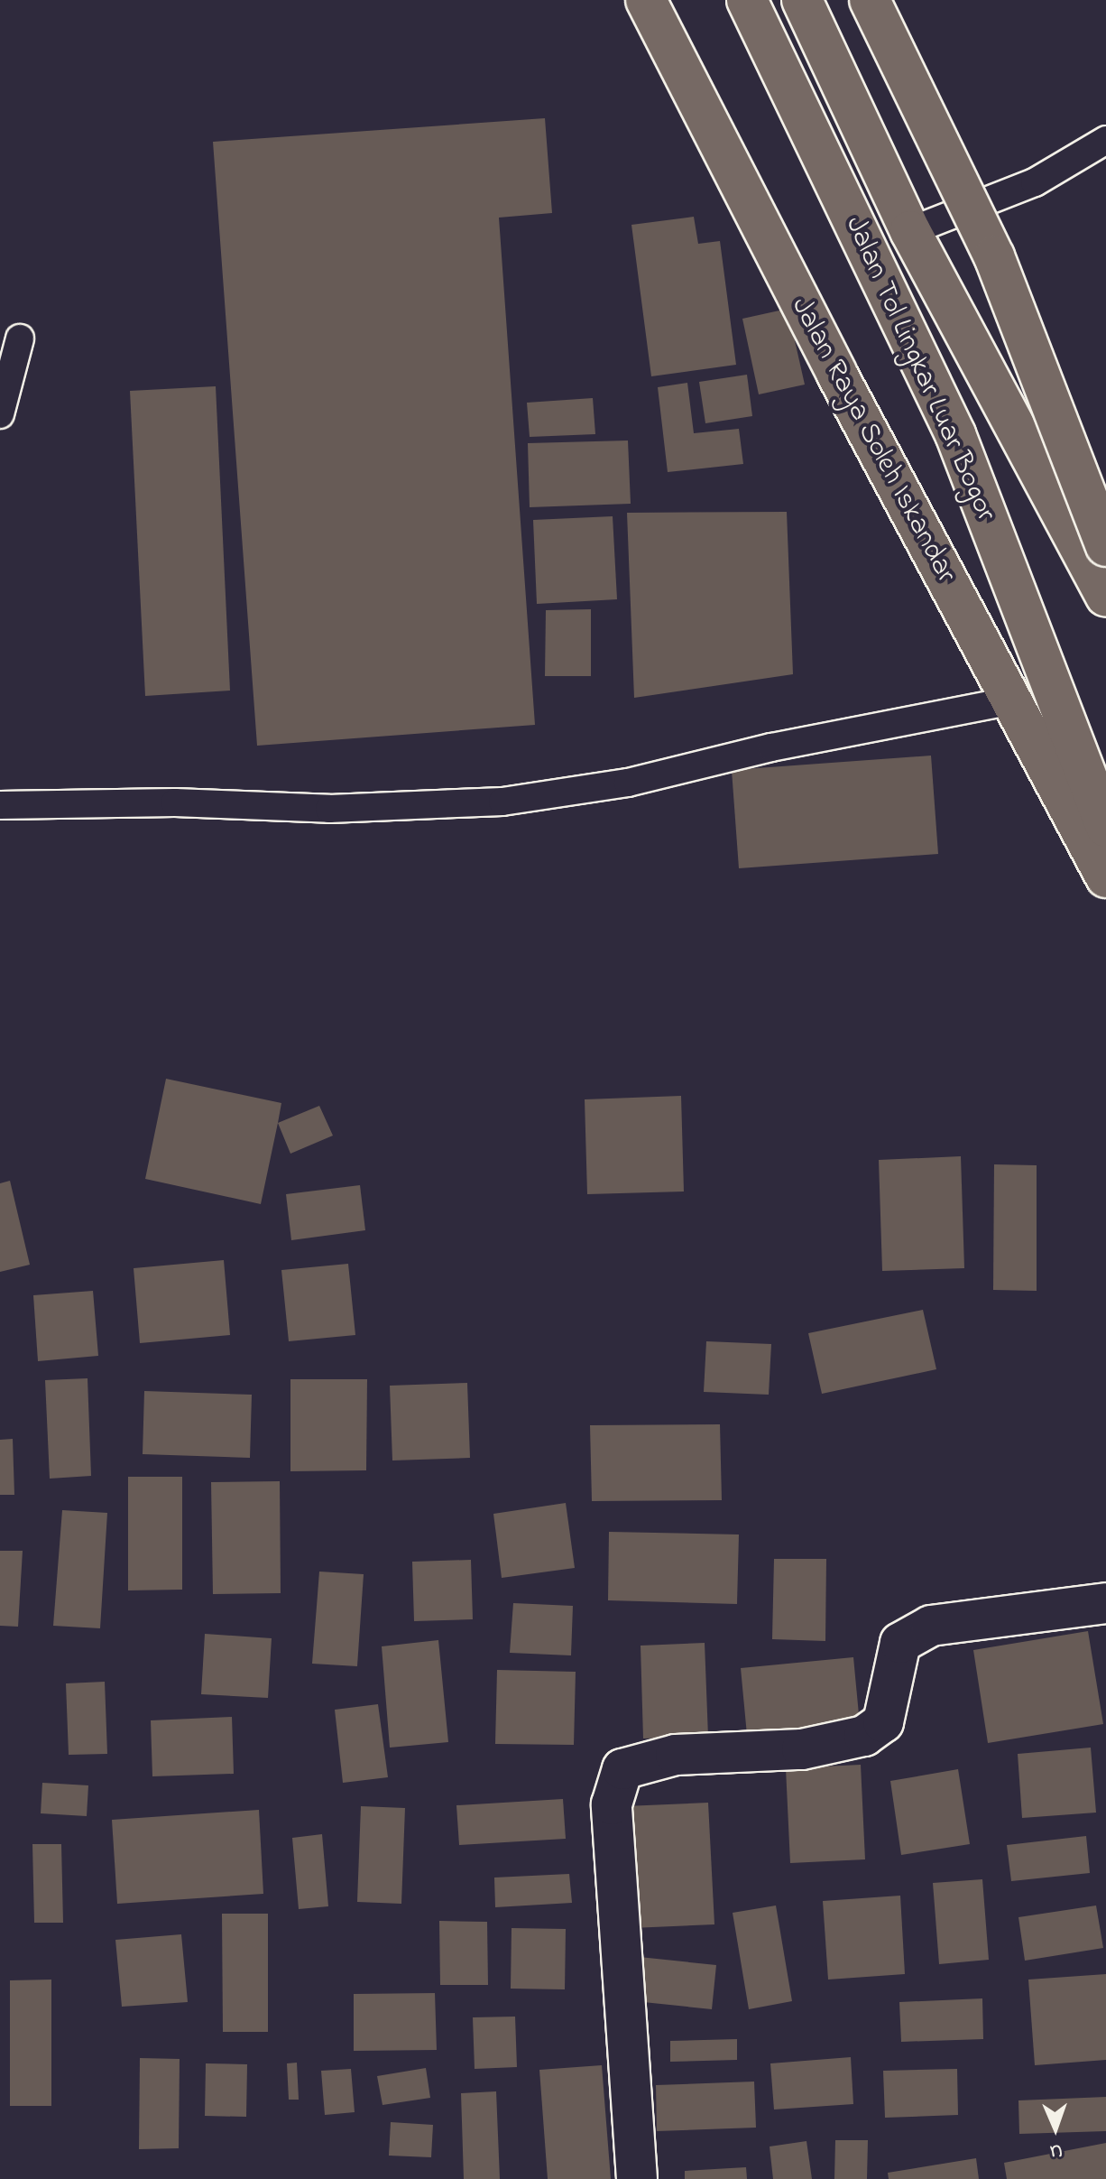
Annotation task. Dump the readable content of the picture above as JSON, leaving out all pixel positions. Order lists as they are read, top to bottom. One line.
{"streets":{"highway":["Jalan Tol Lingkar Luar Bogor","Jalan Raya Soleh Iskandar"]},"north":"bottom"}
